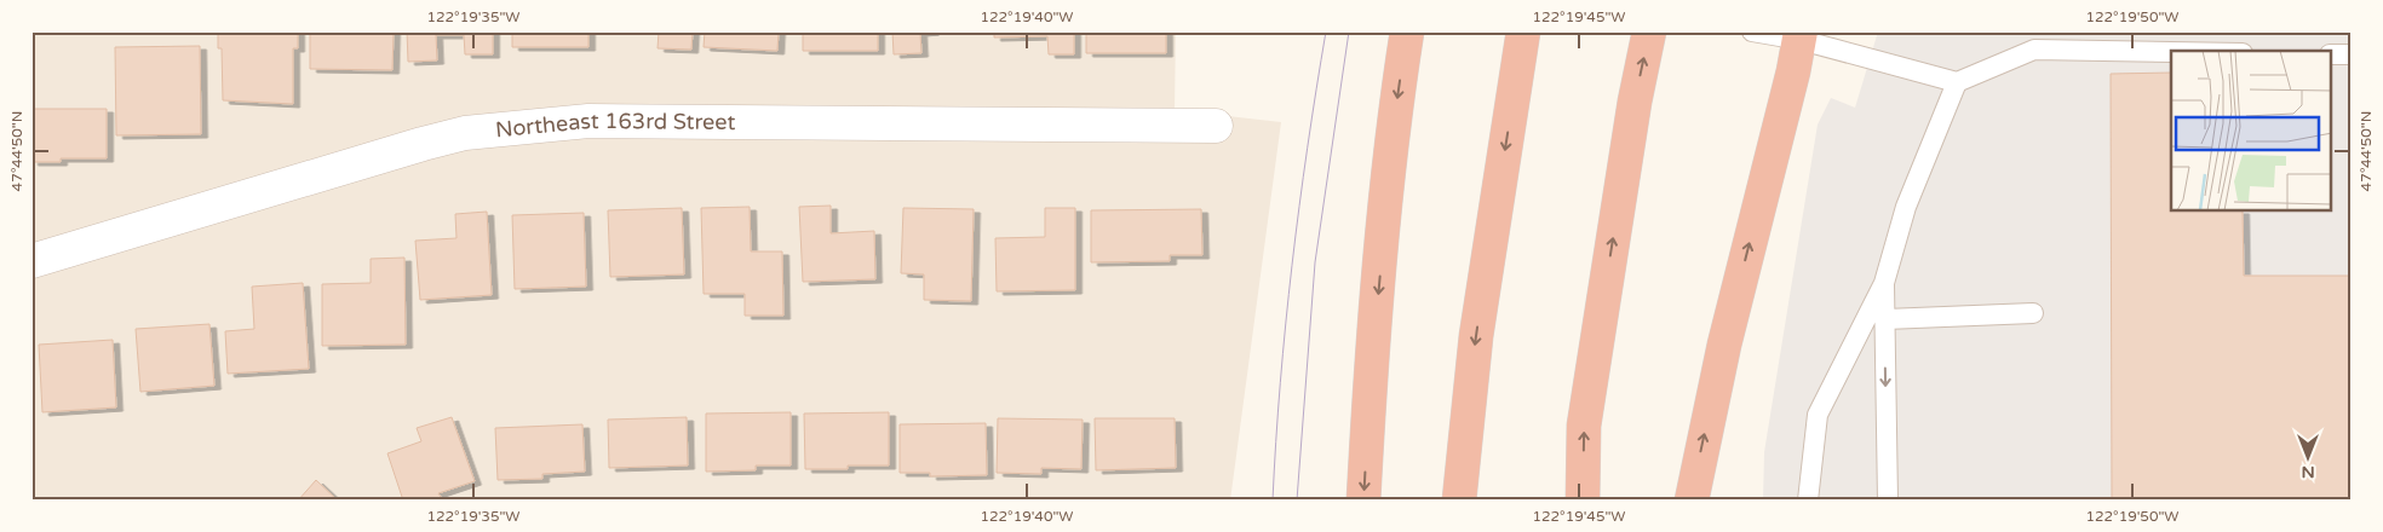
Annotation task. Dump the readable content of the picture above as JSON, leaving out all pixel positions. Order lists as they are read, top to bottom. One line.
{"streets":{"street":["Northeast 163rd Street"]},"north":"bottom","coordinates":["122°19'35\"W","122°19'40\"W","122°19'45\"W","122°19'50\"W","47°44'50\"N"]}
